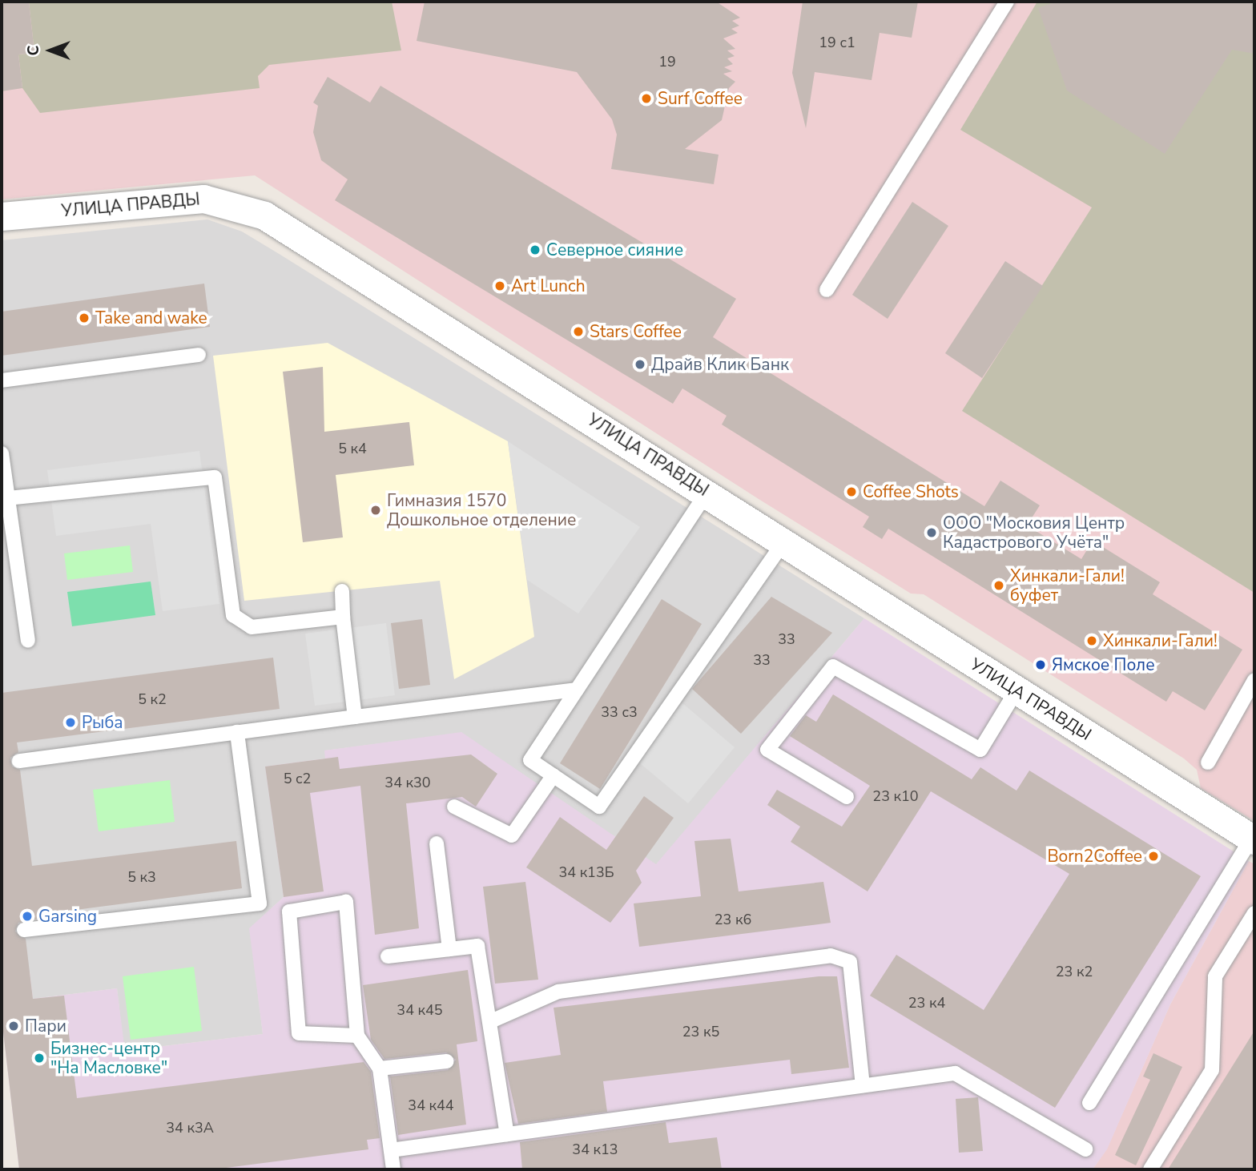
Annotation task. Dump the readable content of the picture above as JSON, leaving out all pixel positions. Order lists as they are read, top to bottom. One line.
{"streets":{"street":["УЛИЦА ПРАВДЫ"]},"places":["Surf Coffee","Северное сияние","Art Lunch","Take and wake","Stars Coffee","Драйв Клик Банк","Coffee Shots","Гимназия 1570 Дошкольное отделение","ООО \"Московия Центр Кадастрового Учёта\"","Хинкали-Гали! буфет","Хинкали-Гали!","Ямское Поле","Рыба","Born2Coffee","Garsing","Пари","Бизнес-центр \"На Масловке\""],"house_numbers":["19 с1","19","5 к4","33","33","5 к2","33 с3","5 с2","34 к30","23 к10","34 к13Б","5 к3","23 к6","23 к2","23 к4","34 к45","23 к5","34 к44","34 к3А","34 к13"],"north":"left"}
